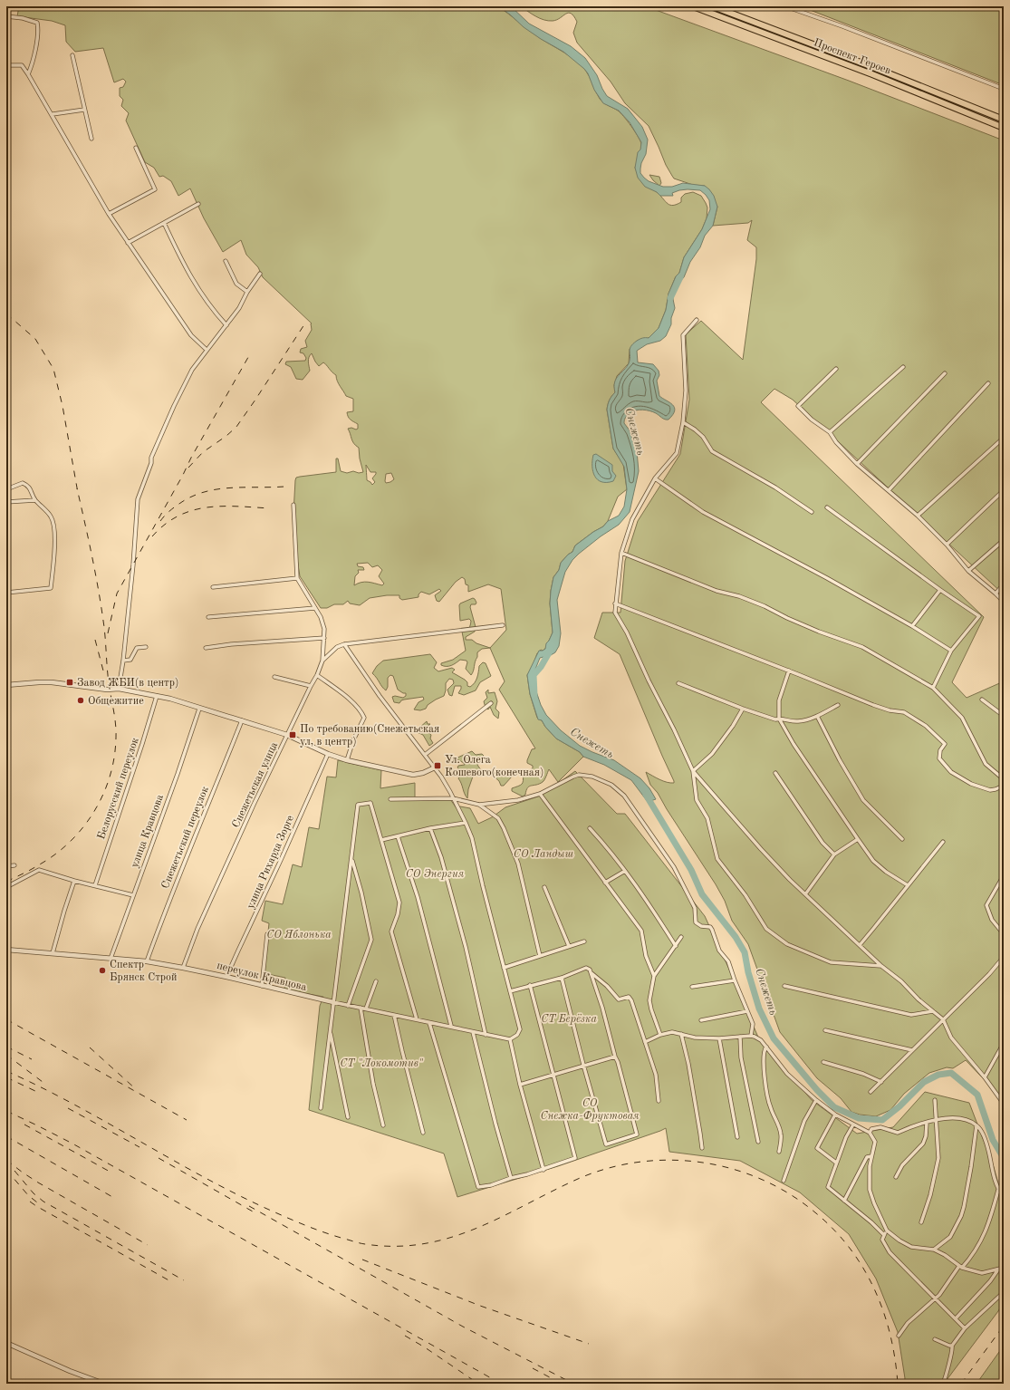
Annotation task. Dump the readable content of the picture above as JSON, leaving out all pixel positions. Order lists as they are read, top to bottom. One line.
{"streets":{"main road":["Проспект Героев"],"street":["Снежетьская улица","Белорусский переулок","улица Кравцова","Снежетьский переулок","улица Рихарда Зорге","переулок Кравцова"]},"crossings":[["Снежетьская улица","переулок Кравцова"],["улица Кравцова","переулок Кравцова"],["Снежетьский переулок","переулок Кравцова"],["улица Рихарда Зорге","переулок Кравцова"]],"water":["Снежеть"],"parks":["СО Ландыш","СО Энергия","СО Яблонька","СТ Берёзка","СТ \"Локомотив\"","СО Снежка-Фруктовая"],"places":{"transit":["Завод ЖБИ(в центр)","По требованию(Снежетьская ул, в центр)","Ул. Олега Кошевого(конечная)"],"other":["Общежитие","Спектр Брянск Строй"]}}
